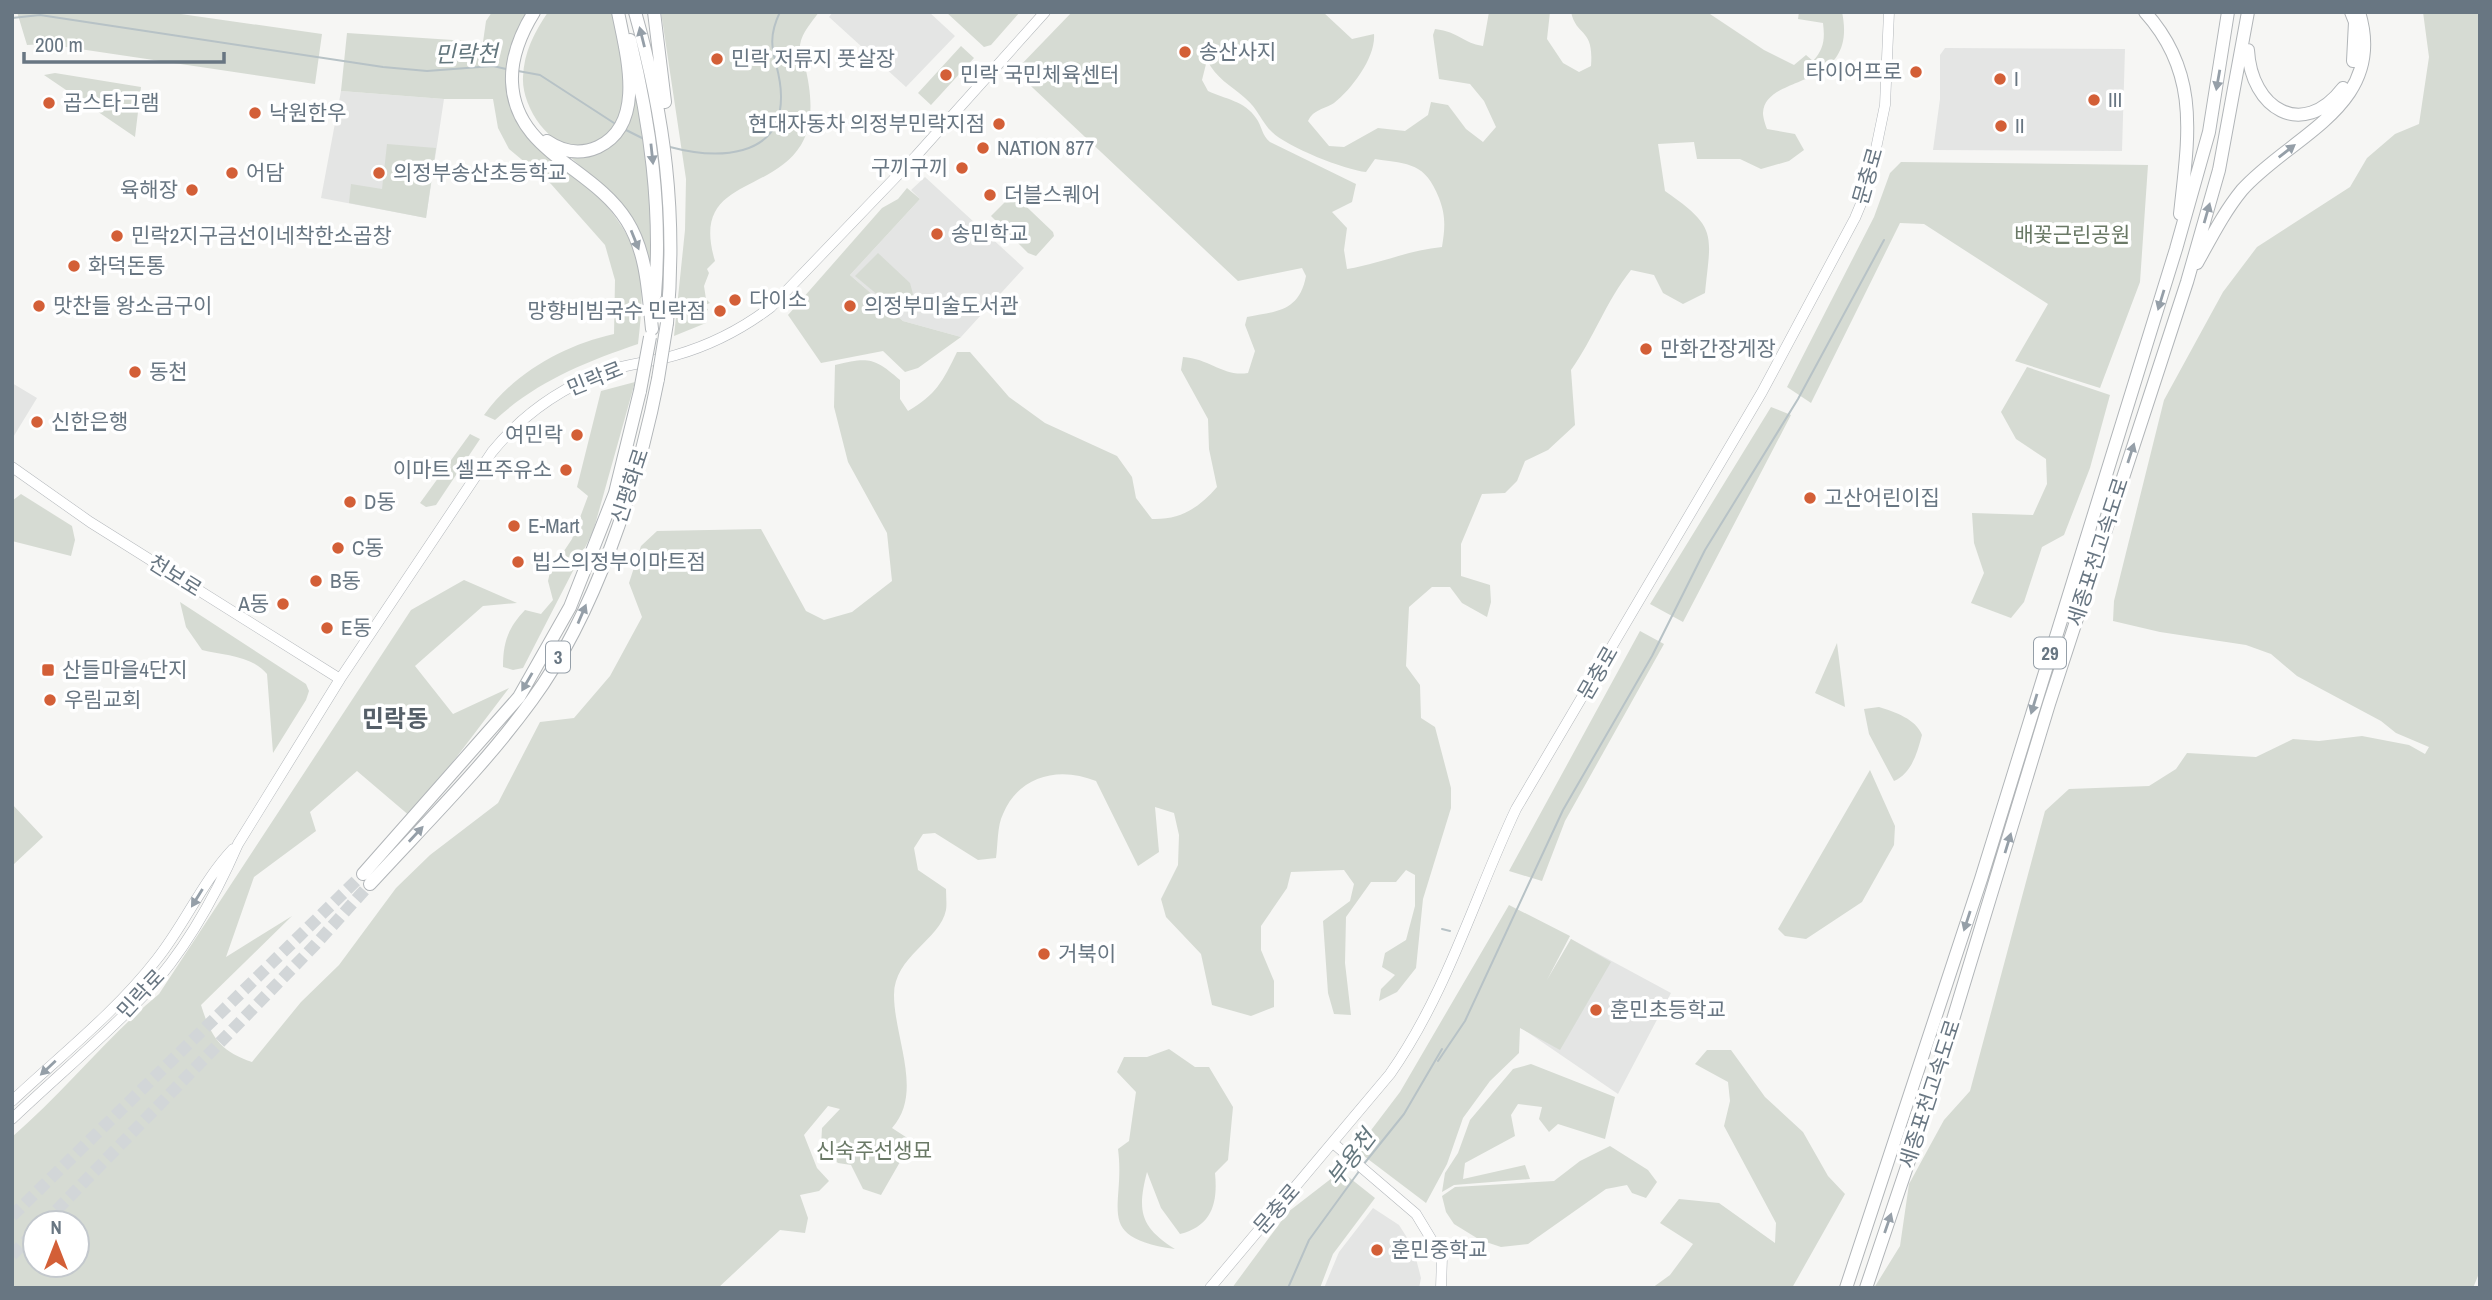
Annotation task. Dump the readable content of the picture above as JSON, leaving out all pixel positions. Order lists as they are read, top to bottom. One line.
{"streets":{"highway":["신평화로","세종포천고속도로","29","3"],"main road":["문충로","민락로","천보로"]},"crossings":[["민락로","천보로"]],"districts":["민락동"],"water":["민락천","부용천"],"parks":["배꽃근린공원","신숙주선생묘"],"places":{"other":["송산사지","민락 저류지 풋살장","타이어프로","민락 국민체육센터","I","III","곱스타그램","낙원한우","현대자동차 의정부민락지점","II","NATION 877","구끼구끼","어담","의정부송산초등학교","육해장","더블스퀘어","송민학교","민락2지구금선이네착한소곱창","화덕돈통","다이소","맛찬들 왕소금구이","의정부미술도서관","망향비빔국수 민락점","만화간장게장","동천","신한은행","여민락","이마트 셀프주유소","고산어린이집","D동","E-Mart","C동","빕스의정부이마트점","B동","A동","E동","우림교회","거북이","훈민초등학교","훈민중학교"],"transit":["산들마을4단지"]},"scale_bar":"200 m","north":"top"}
